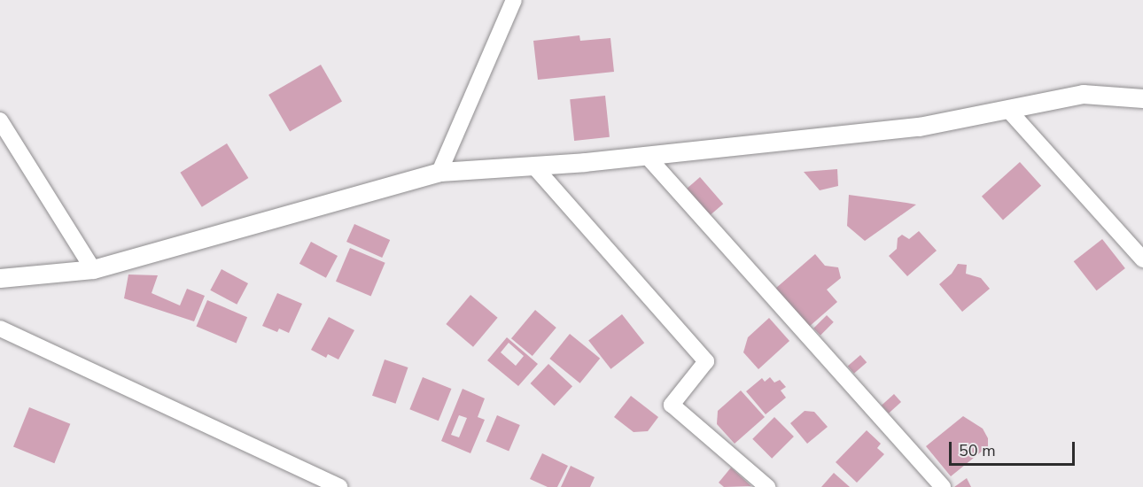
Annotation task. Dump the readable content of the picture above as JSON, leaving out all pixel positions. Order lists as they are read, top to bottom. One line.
{"scale_bar":"50 m"}
